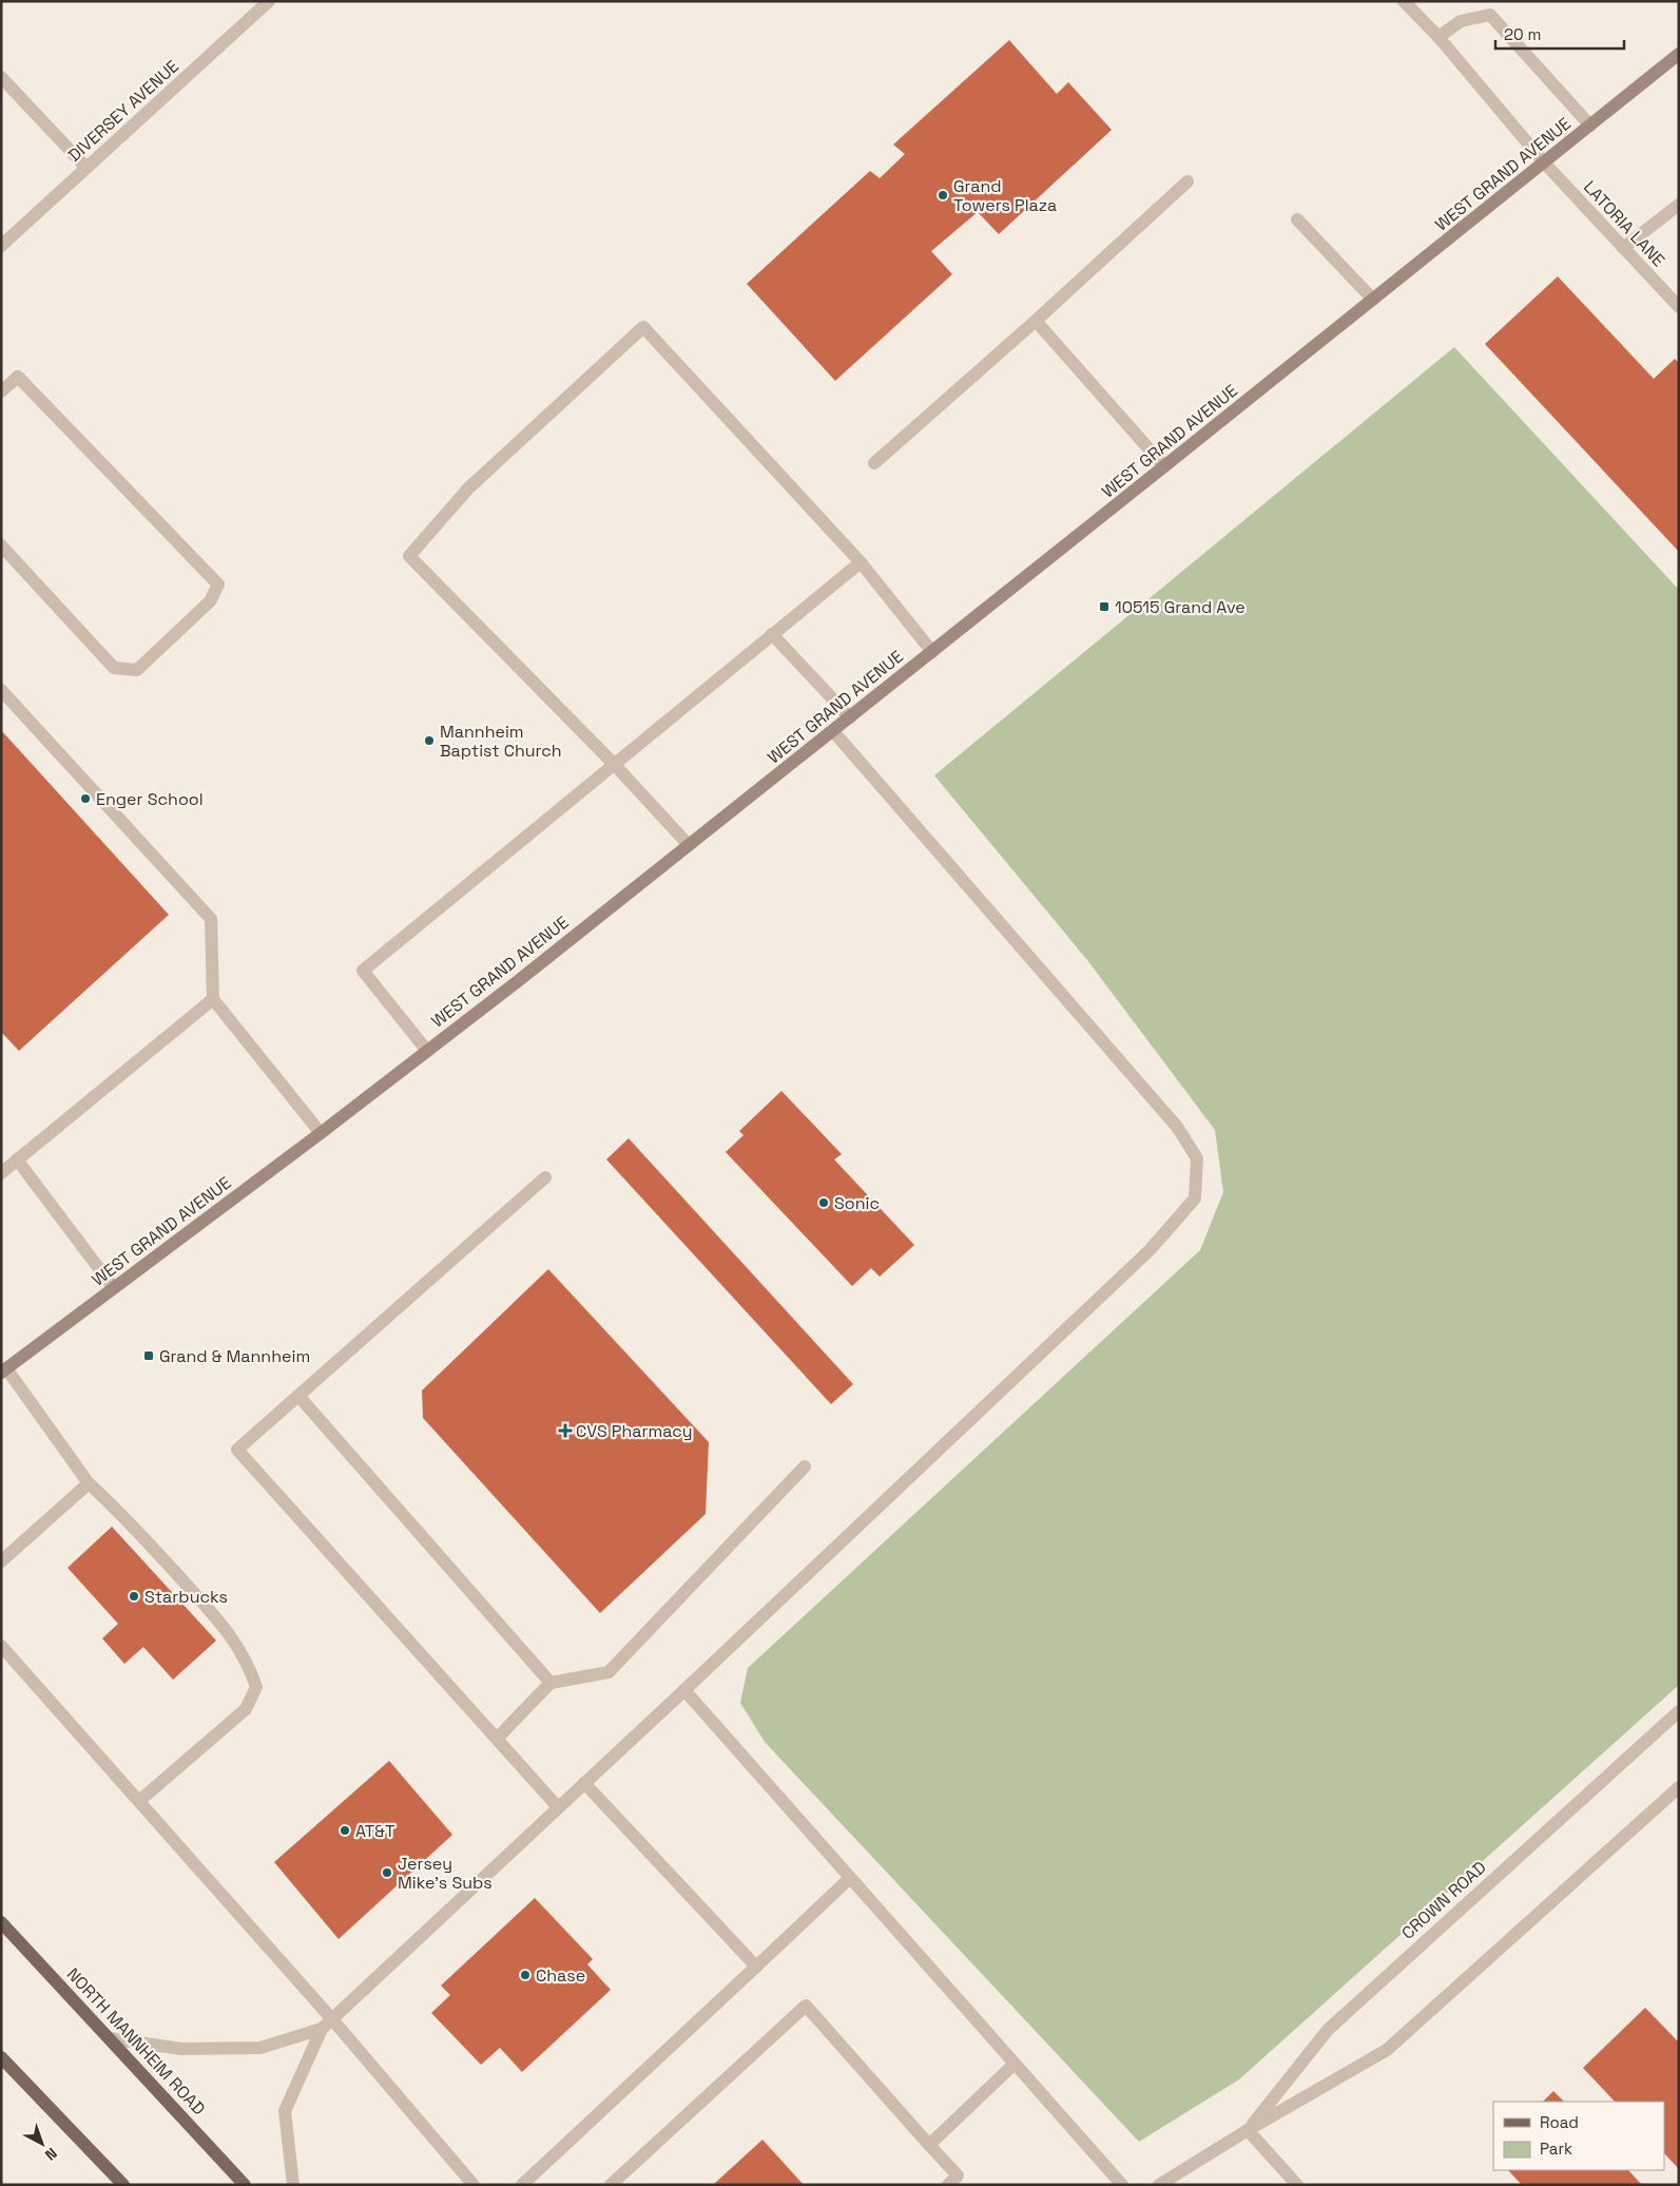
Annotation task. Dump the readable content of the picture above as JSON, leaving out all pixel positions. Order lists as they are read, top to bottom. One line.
{"streets":{"main road":["WEST GRAND AVENUE","NORTH MANNHEIM ROAD"],"street":["DIVERSEY AVENUE","LATORIA LANE","CROWN ROAD"]},"crossings":[["WEST GRAND AVENUE","LATORIA LANE"]],"places":{"other":["Grand Towers Plaza","Mannheim Baptist Church","Enger School","Sonic","Starbucks","AT&T","Jersey Mike's Subs","Chase"],"transit":["10515 Grand Ave","Grand & Mannheim"],"health":["CVS Pharmacy"]},"legend":["Road","Park"],"scale_bar":"20 m","north":"bottom right"}
